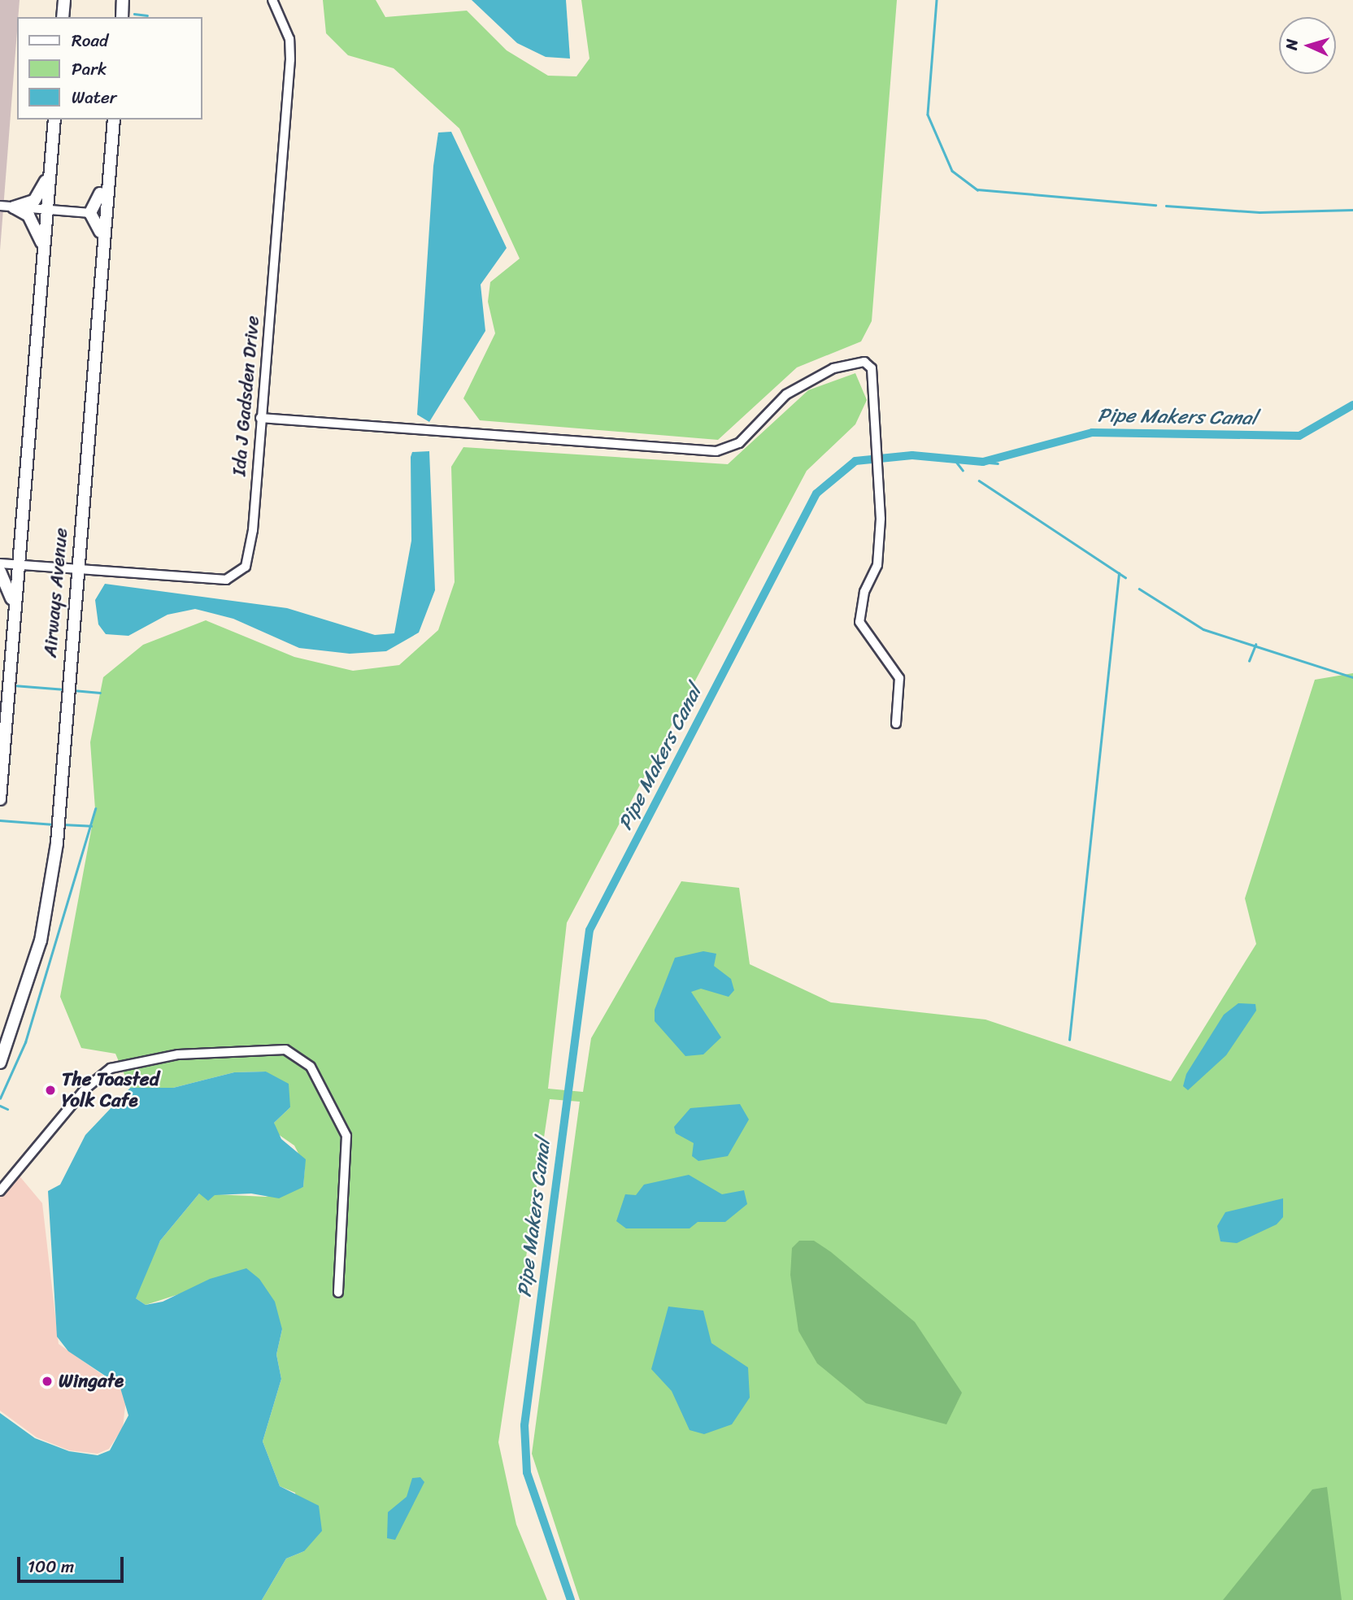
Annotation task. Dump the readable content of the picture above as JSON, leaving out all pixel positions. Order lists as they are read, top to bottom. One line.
{"streets":{"main road":["Airways Avenue"],"street":["Ida J Gadsden Drive"]},"crossings":[["Ida J Gadsden Drive","Airways Avenue"]],"water":["Pipe Makers Canal"],"places":["The Toasted Yolk Cafe","Wingate"],"legend":["Road","Park","Water"],"scale_bar":"100 m","north":"left"}
